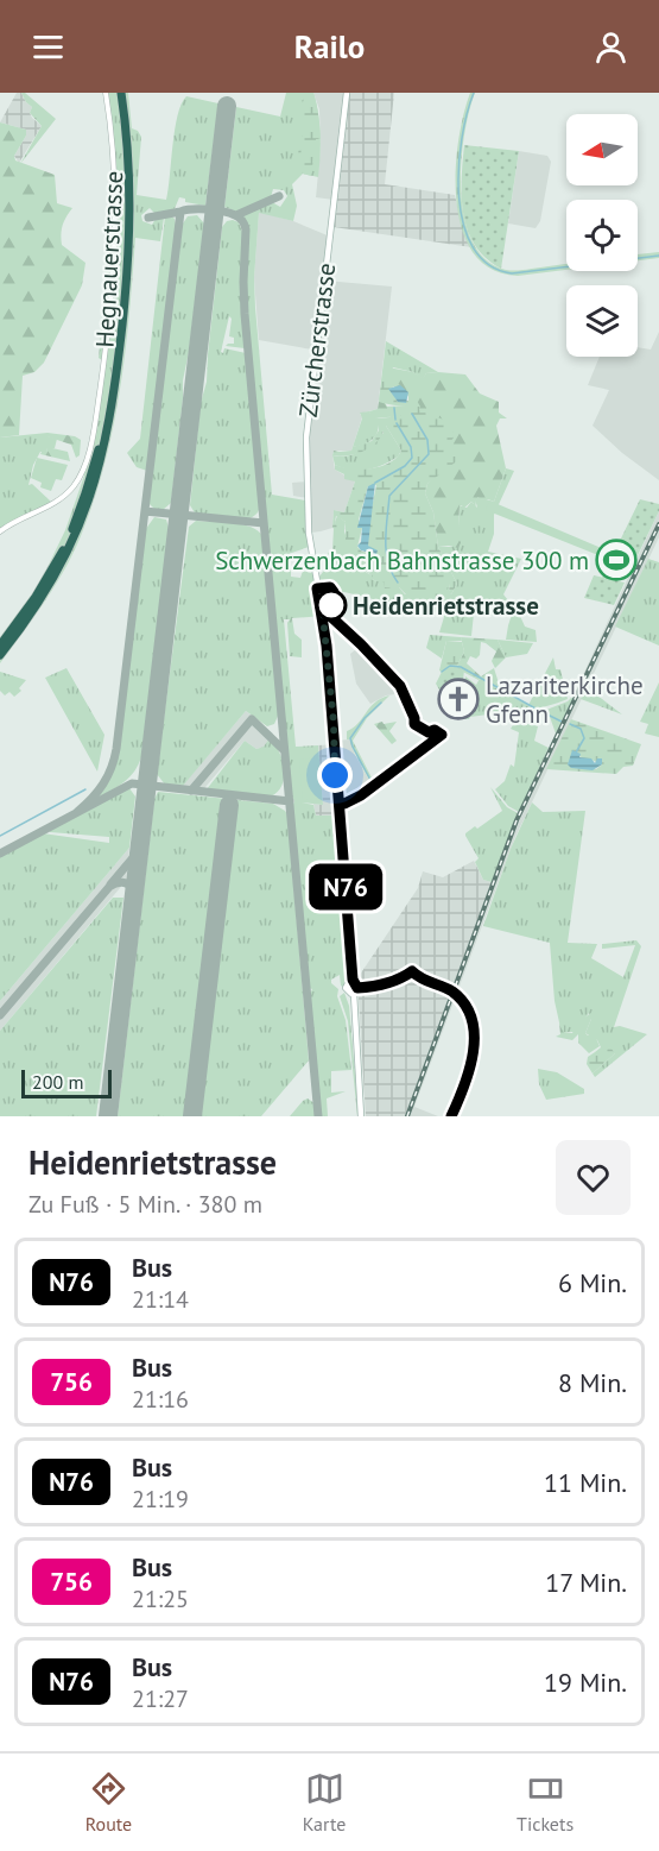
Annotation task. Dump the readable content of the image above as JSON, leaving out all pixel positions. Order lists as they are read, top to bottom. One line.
{"streets":{"main road":["Zürcherstrasse"],"street":["Hegnauerstrasse"]},"places":{"sports":["Schwerzenbach Bahnstrasse 300 m"],"other":["Heidenrietstrasse"],"church":["Lazariterkirche Gfenn"]},"lines":["bus line N76"],"scale_bar":"200 m","north":"left","page":{"header":"Railo","on_map":"N76","scale":"200 m","heading":["Heidenrietstrasse","Zu Fuß · 5 Min. · 380 m"],"list":[{"mark":"N76","name":"Bus","note":"21:14","value":"6 Min."},{"mark":"756","name":"Bus","note":"21:16","value":"8 Min."},{"mark":"N76","name":"Bus","note":"21:19","value":"11 Min."},{"mark":"756","name":"Bus","note":"21:25","value":"17 Min."},{"mark":"N76","name":"Bus","note":"21:27","value":"19 Min."}],"tabs":["Route","Karte","Tickets"]}}
